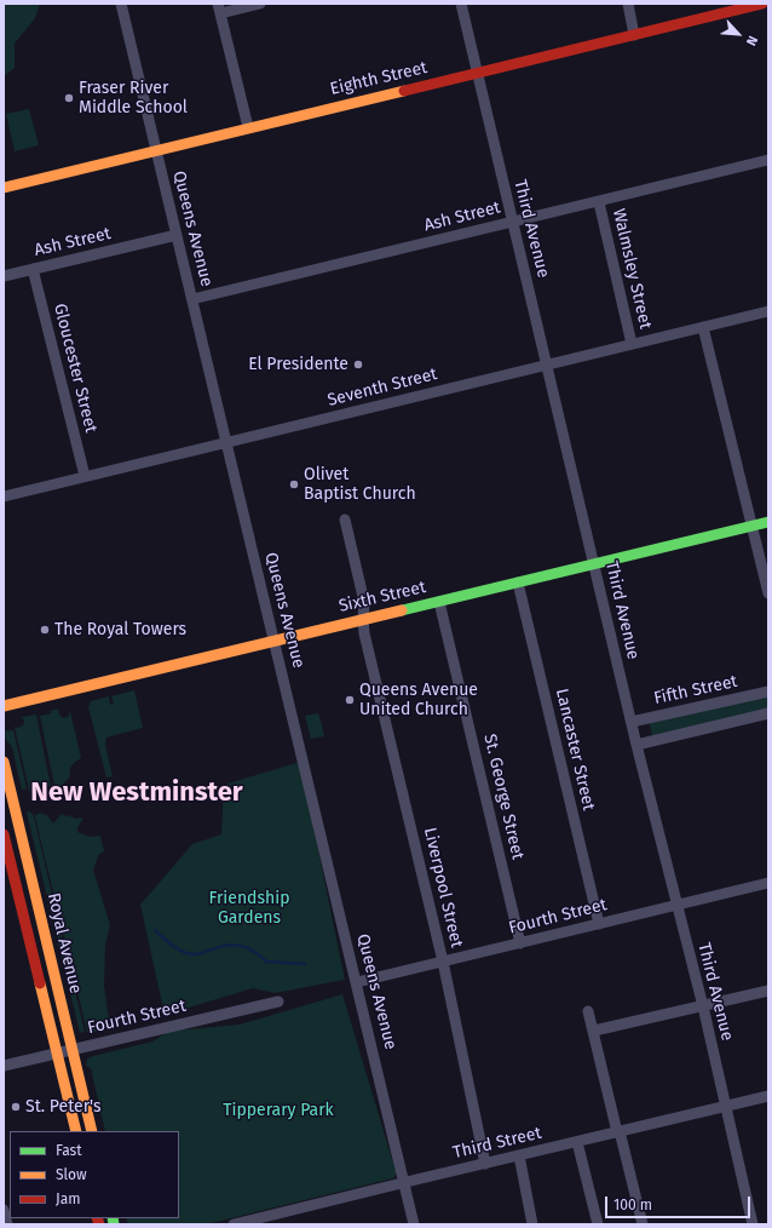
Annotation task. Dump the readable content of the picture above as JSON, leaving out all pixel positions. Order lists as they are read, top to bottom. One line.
{"streets":{"street":["Eighth Street","Ash Street","Queens Avenue","Third Avenue","Walmsley Street","Gloucester Street","Seventh Street","Sixth Street","Fifth Street","Lancaster Street","St. George Street","Liverpool Street","Fourth Street","Royal Avenue","Third Street"]},"crossings":[["Eighth Street","Queens Avenue"],["Eighth Street","Third Avenue"],["Ash Street","Queens Avenue"],["Ash Street","Third Avenue"],["Ash Street","Walmsley Street"],["Ash Street","Gloucester Street"],["Queens Avenue","Seventh Street"],["Queens Avenue","Sixth Street"],["Queens Avenue","Fourth Street"],["Queens Avenue","Third Street"],["Third Avenue","Seventh Street"],["Third Avenue","Sixth Street"],["Third Avenue","Fifth Street"],["Third Avenue","Fourth Street"],["Third Avenue","Third Street"],["Walmsley Street","Seventh Street"],["Gloucester Street","Seventh Street"],["Sixth Street","Lancaster Street"],["Sixth Street","St. George Street"],["Sixth Street","Liverpool Street"],["Lancaster Street","Fourth Street"],["St. George Street","Fourth Street"],["Liverpool Street","Fourth Street"],["Liverpool Street","Third Street"],["Fourth Street","Royal Avenue"]],"districts":["New Westminster"],"parks":["Friendship Gardens","Tipperary Park"],"places":["Fraser River Middle School","El Presidente","Olivet Baptist Church","The Royal Towers","Queens Avenue United Church","St. Peter's"],"legend":["Fast","Slow","Jam"],"scale_bar":"100 m","north":"bottom right"}
